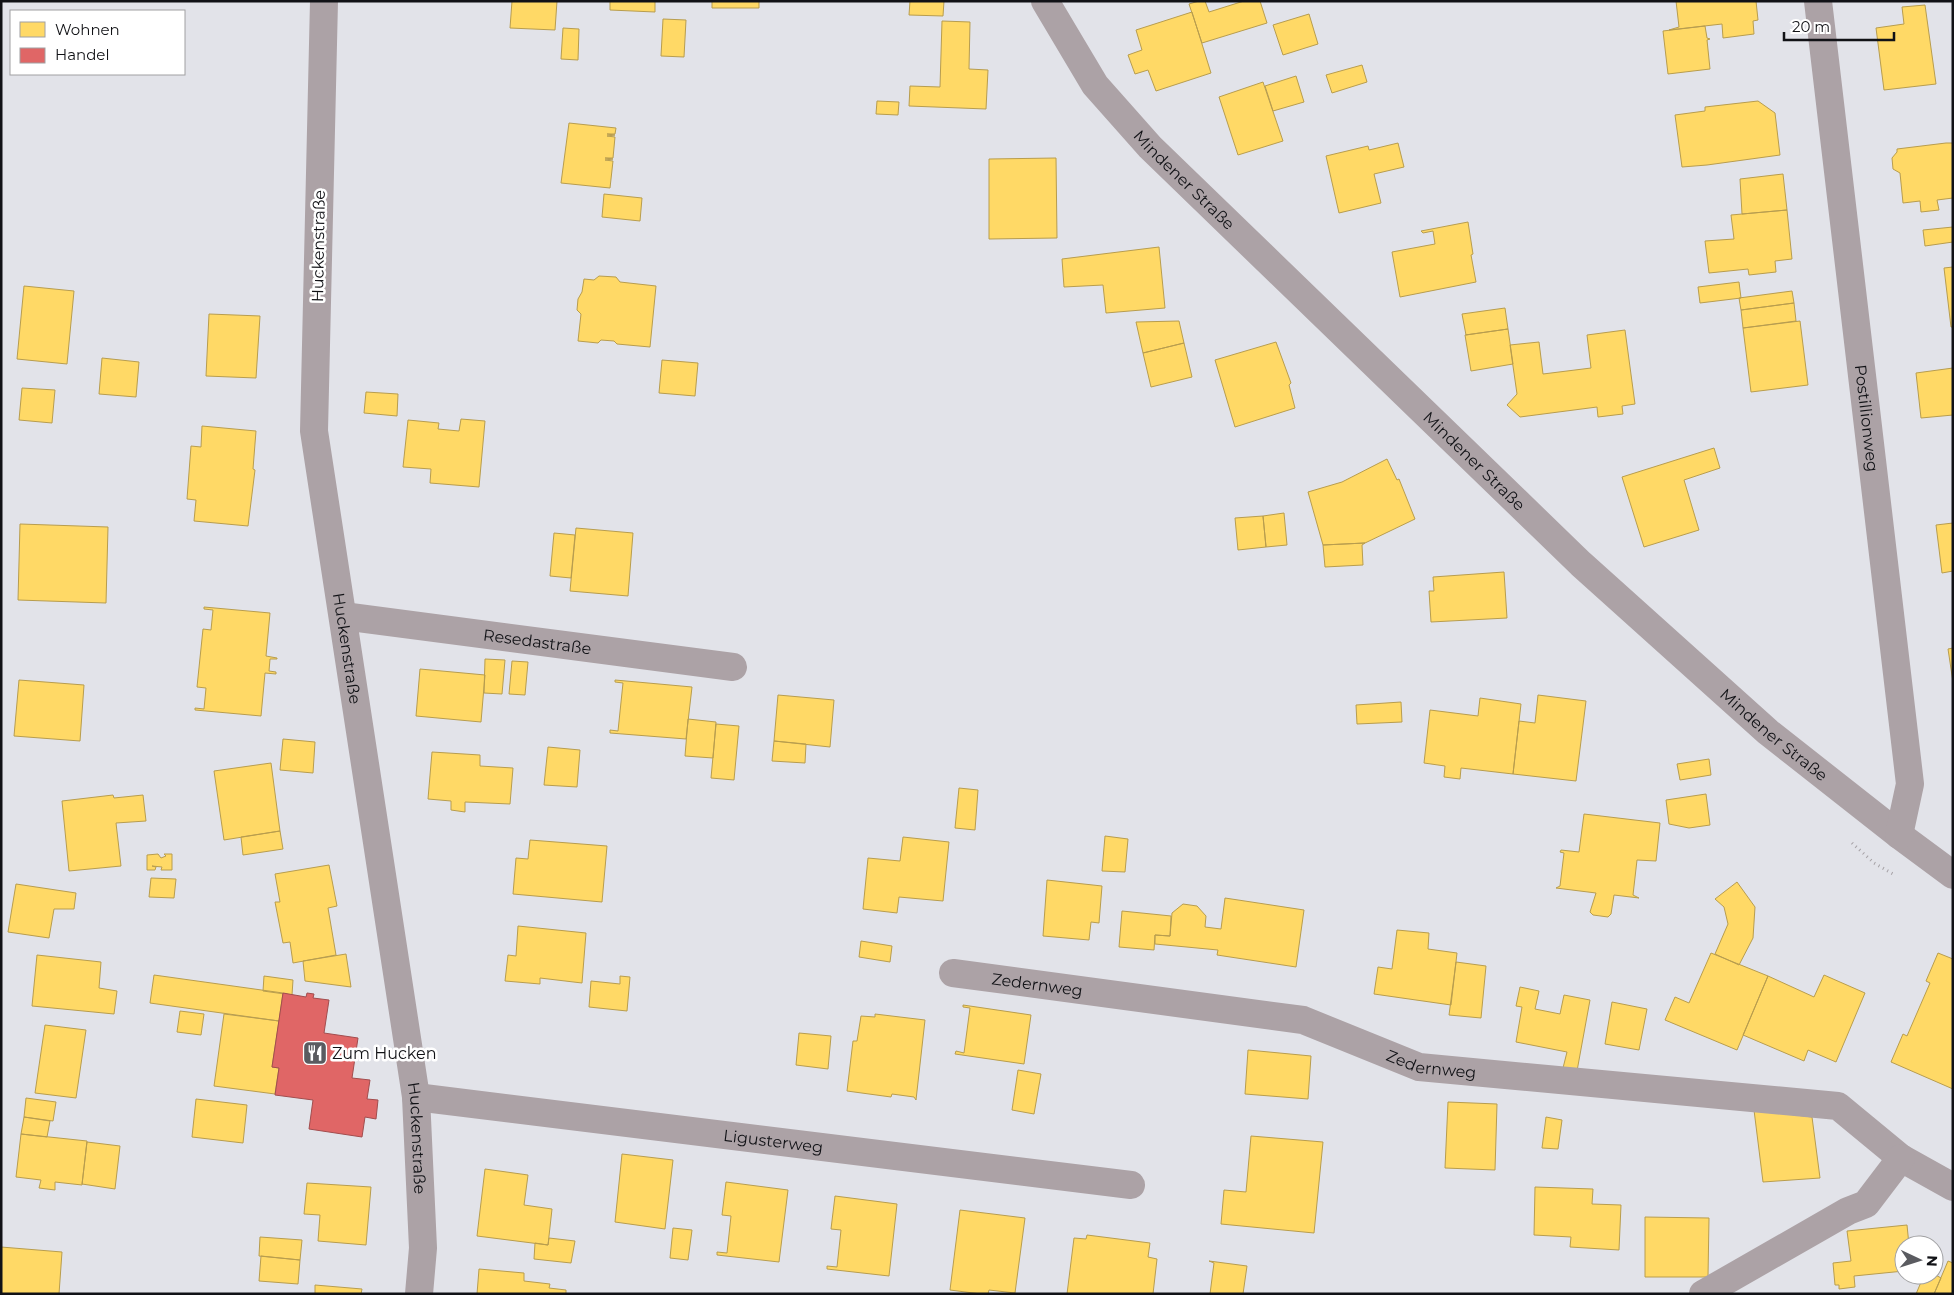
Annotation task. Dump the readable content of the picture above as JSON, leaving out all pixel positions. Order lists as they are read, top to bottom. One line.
{"streets":{"street":["Mindener Straße","Huckenstraße","Postillionweg","Resedastraße","Zedernweg","Ligusterweg"]},"crossings":[["Mindener Straße","Postillionweg"],["Huckenstraße","Resedastraße"],["Huckenstraße","Ligusterweg"]],"places":{"restaurant":["Zum Hucken"]},"legend":["Wohnen","Handel"],"scale_bar":"20 m","north":"right"}
